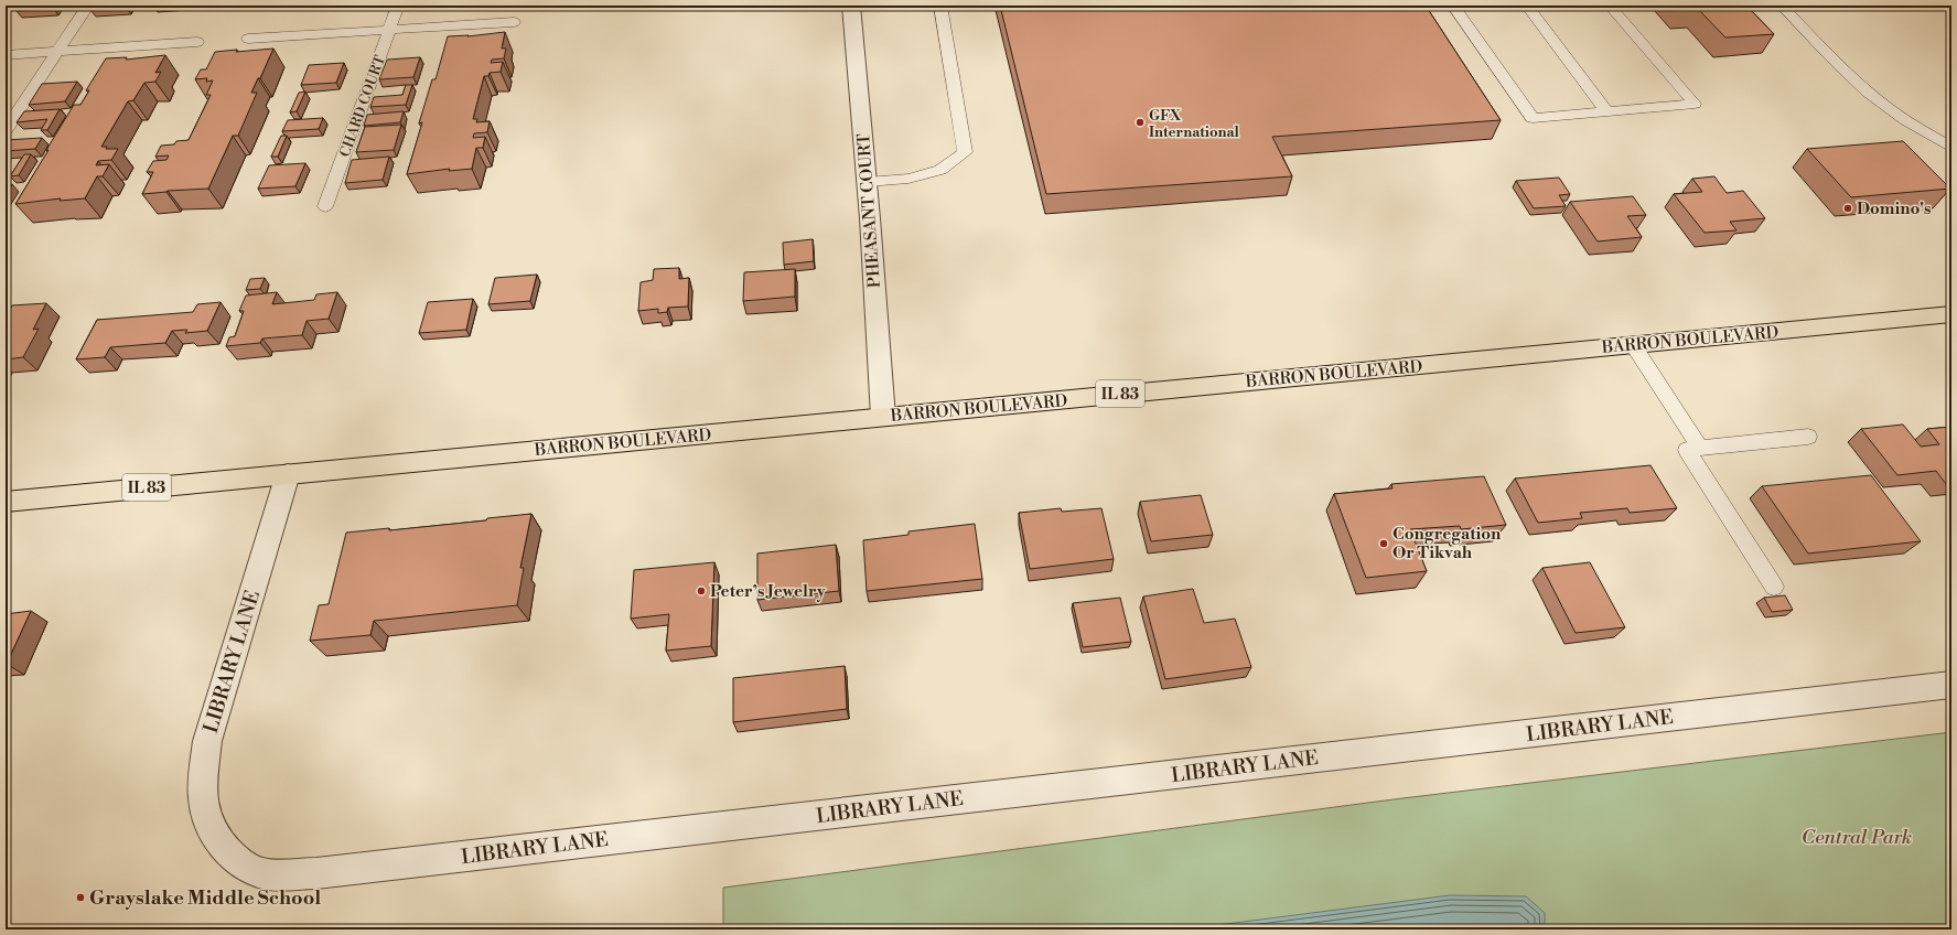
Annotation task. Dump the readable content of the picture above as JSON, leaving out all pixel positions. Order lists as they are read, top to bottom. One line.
{"streets":{"main road":["BARRON BOULEVARD","IL 83"],"street":["PHEASANT COURT","LIBRARY LANE"],"lane":["CHARD COURT"]},"crossings":[["PHEASANT COURT","BARRON BOULEVARD"],["BARRON BOULEVARD","LIBRARY LANE"]],"parks":["Central Park"],"places":["GFX International","Domino's","Congregation Or Tikvah","Peter’s Jewelry","Grayslake Middle School"]}
